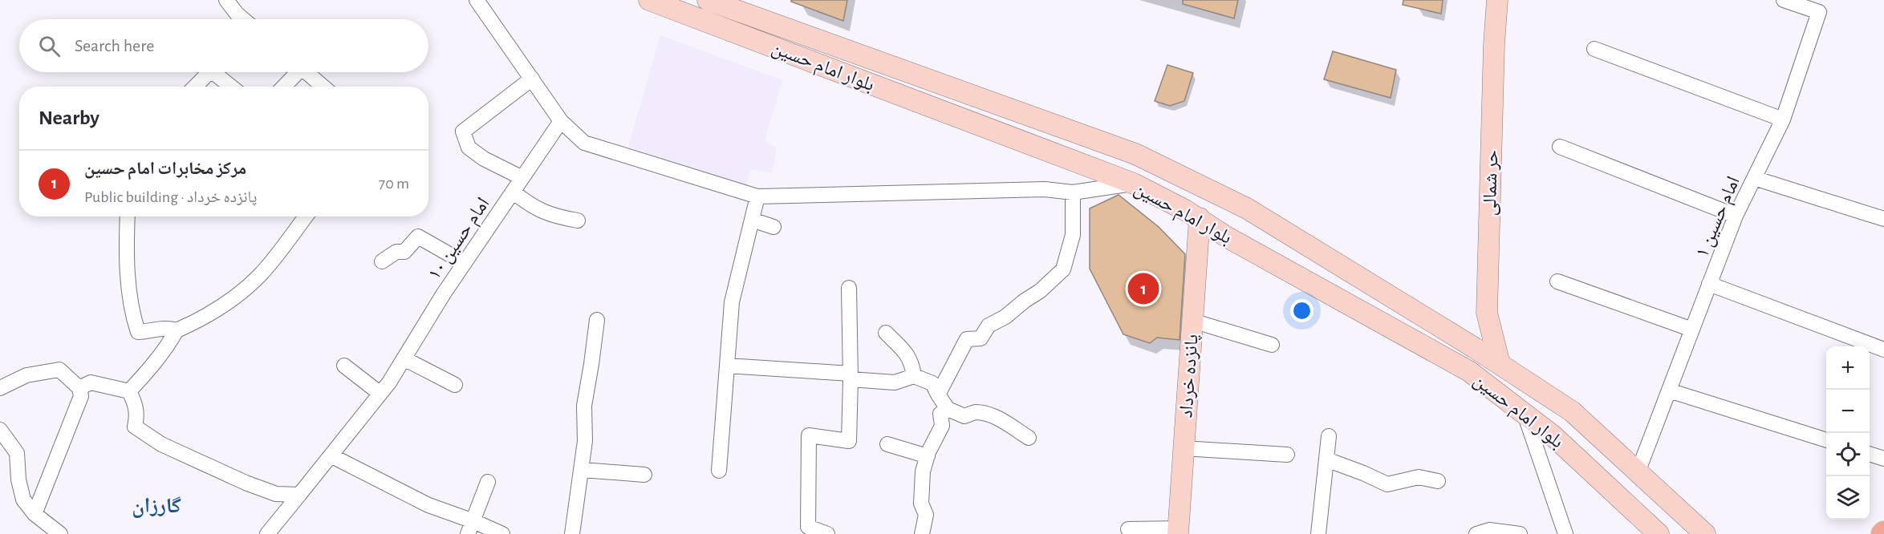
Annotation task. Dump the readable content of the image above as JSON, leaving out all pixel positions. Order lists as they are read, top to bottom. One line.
{"streets":{"main road":["بلوار امام حسین","حر شمالی","پانزده خرداد"],"street":["امام حسین ۱","امام حسین ۱۰"]},"crossings":[["بلوار امام حسین","حر شمالی"],["بلوار امام حسین","امام حسین ۱"],["بلوار امام حسین","پانزده خرداد"]],"districts":["گارزان"],"page":{"search":"Search here","heading":"Nearby","list":[{"mark":"1","name":"مرکز مخابرات امام حسین","note":"Public building · پانزده خرداد","value":"70 m"}],"pins":"1","map_buttons":["+","−"]}}
